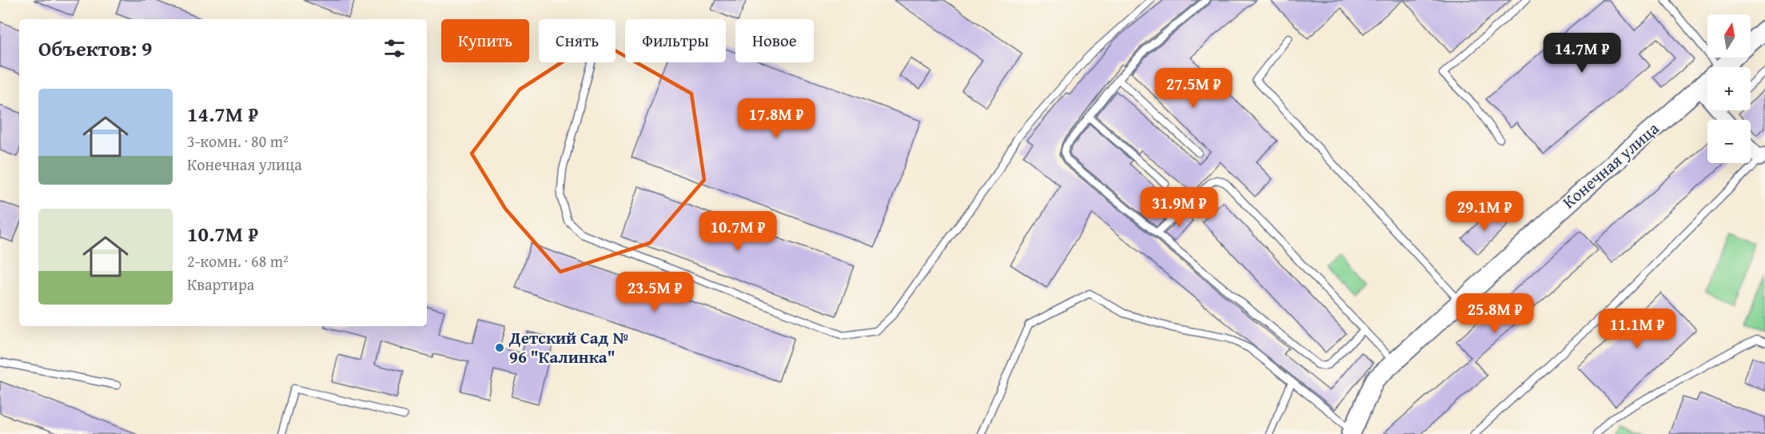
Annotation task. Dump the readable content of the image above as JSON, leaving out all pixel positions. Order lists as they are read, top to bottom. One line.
{"streets":{"street":["Конечная улица"]},"places":["Детский Сад № 96 \"Калинка\""],"north":"top","page":{"map_buttons":["+","−"],"chip":["Купить","Снять","Фильтры","Новое"],"heading":"Объектов: 9","price":["14.7M ₽","27.5M ₽","17.8M ₽","31.9M ₽","29.1M ₽","10.7M ₽","23.5M ₽","25.8M ₽","11.1M ₽"],"list":[{"name":"14.7M ₽","note":"3-комн. · 80 m² · Конечная улица"},{"name":"10.7M ₽","note":"2-комн. · 68 m² · Квартира"}]}}
